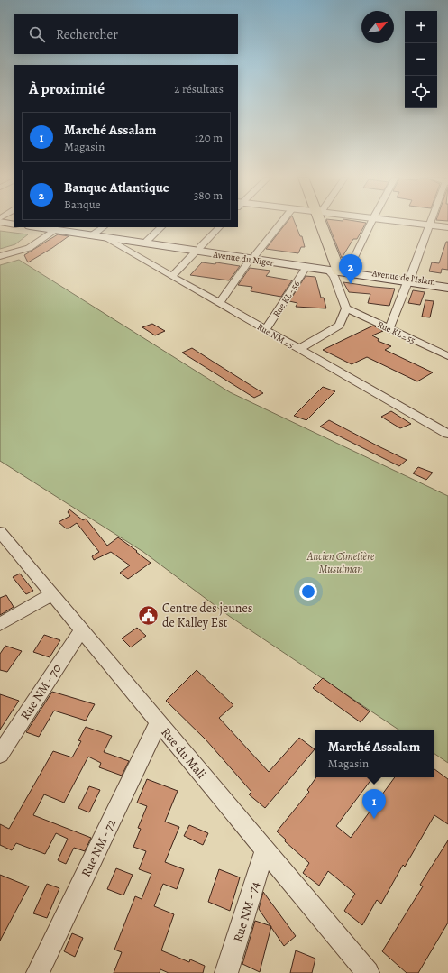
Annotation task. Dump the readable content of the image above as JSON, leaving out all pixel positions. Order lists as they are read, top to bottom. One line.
{"streets":{"main road":["Avenue du Niger","Avenue de l'Islam"],"street":["Rue KL - 56","Rue KL - 55","Rue NM - 5","Rue NM - 70","Rue du Mali","Rue NM - 72","Rue NM - 74"]},"crossings":[["Avenue du Niger","Rue KL - 56"],["Avenue du Niger","Rue NM - 5"],["Rue KL - 56","Rue NM - 5"],["Rue NM - 70","Rue du Mali"],["Rue du Mali","Rue NM - 72"],["Rue du Mali","Rue NM - 74"]],"parks":["Ancien Cimetière Musulman"],"places":{"public building":["Centre des jeunes de Kalley Est"]},"north":"top right","page":{"map_buttons":["+","−"],"search":"Rechercher","heading":["À proximité","2 résultats"],"list":[{"mark":"1","name":"Marché Assalam","note":"Magasin","value":"120 m"},{"mark":"2","name":"Banque Atlantique","note":"Banque","value":"380 m"}],"pins":["2","1"],"popup":["Marché Assalam","Magasin"]}}
